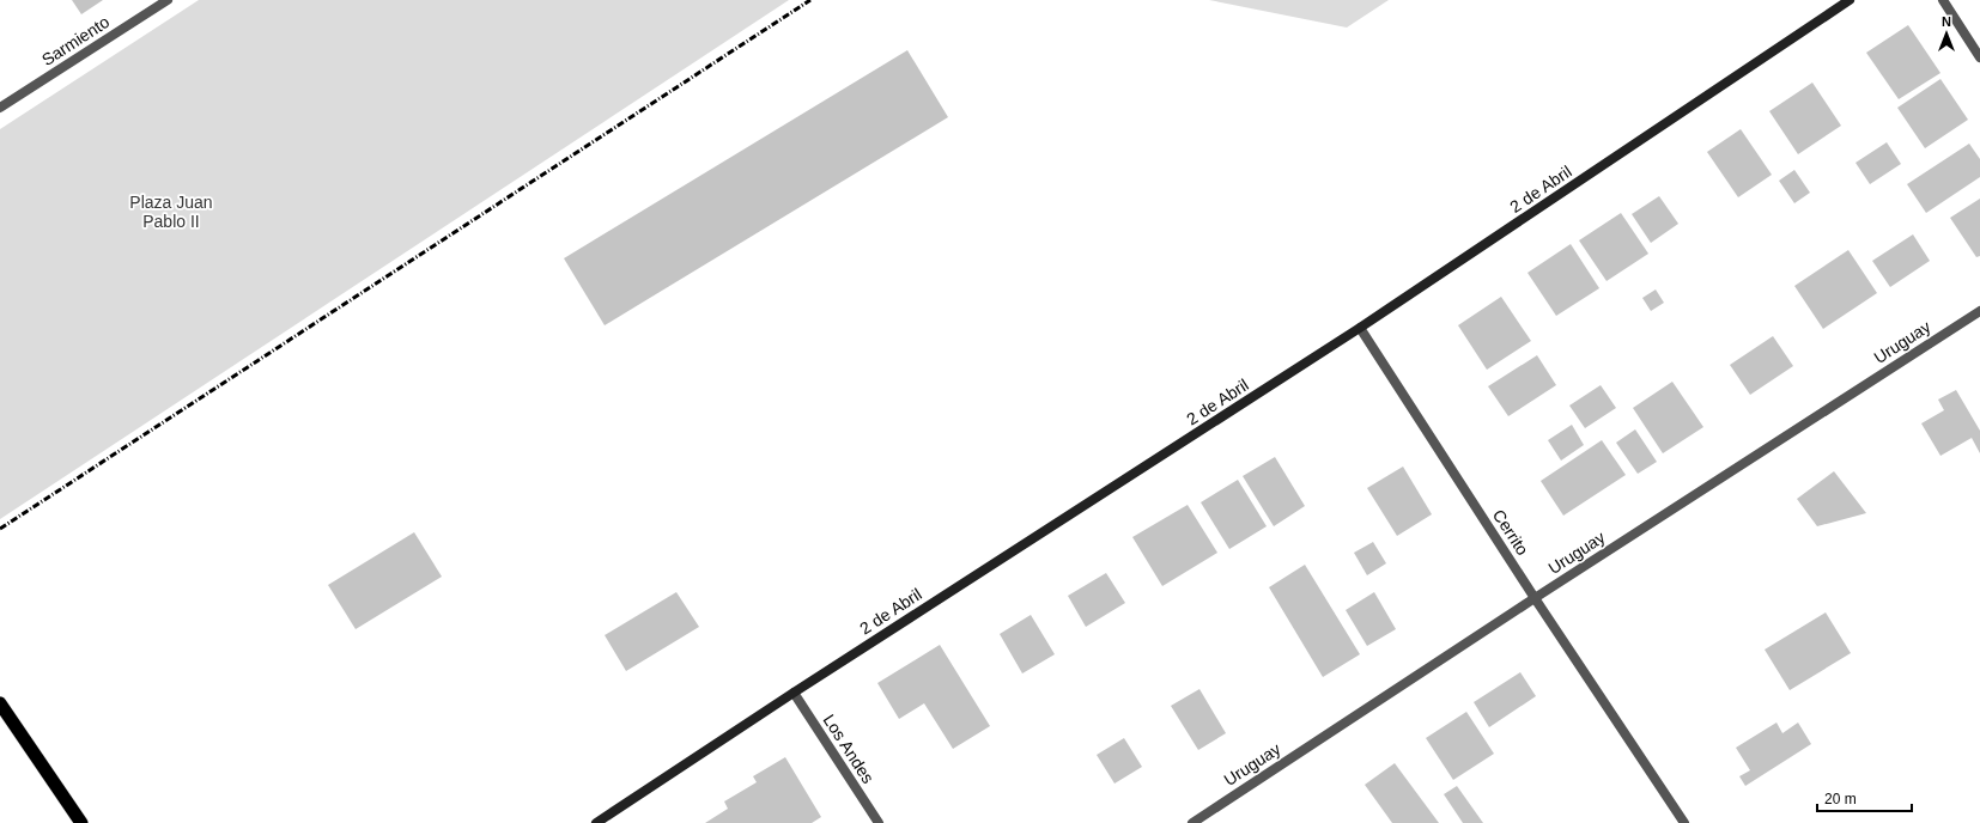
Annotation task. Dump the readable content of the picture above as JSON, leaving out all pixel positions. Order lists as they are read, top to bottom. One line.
{"streets":{"main road":["2 de Abril"],"street":["Sarmiento","Uruguay","Cerrito","Los Andes"]},"crossings":[["2 de Abril","Cerrito"],["2 de Abril","Los Andes"],["Uruguay","Cerrito"]],"parks":["Plaza Juan Pablo II"],"scale_bar":"20 m","north":"top"}
